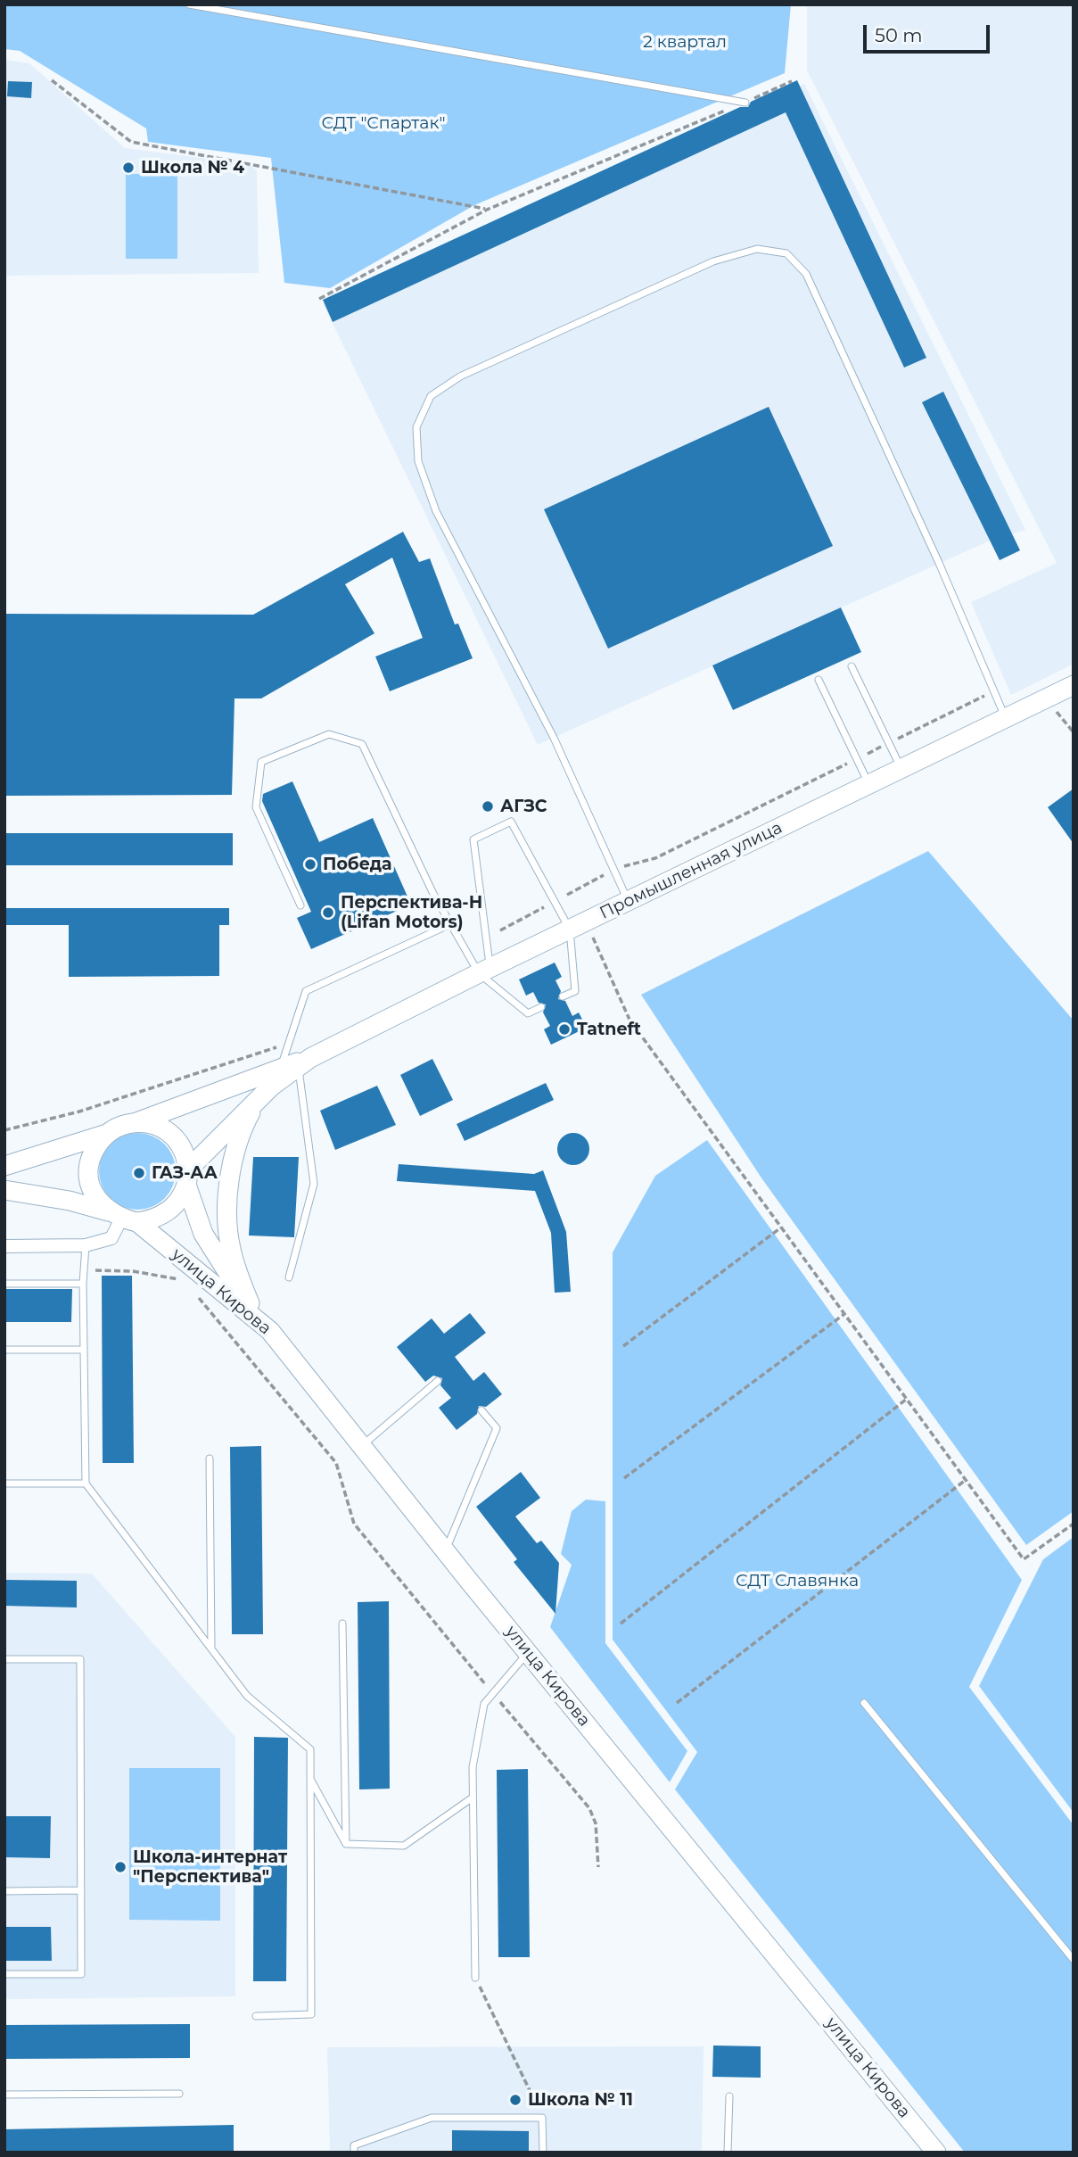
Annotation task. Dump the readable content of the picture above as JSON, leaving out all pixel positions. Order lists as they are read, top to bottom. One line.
{"streets":{"main road":["Промышленная улица","улица Кирова"]},"parks":["2 квартал","СДТ \"Спартак\"","СДТ Славянка"],"places":["Школа № 4","АГЗС","Победа","Перспектива-Н (Lifan Motors)","Tatneft","ГАЗ-АА","Школа-интернат \"Перспектива\"","Школа № 11"],"scale_bar":"50 m"}
